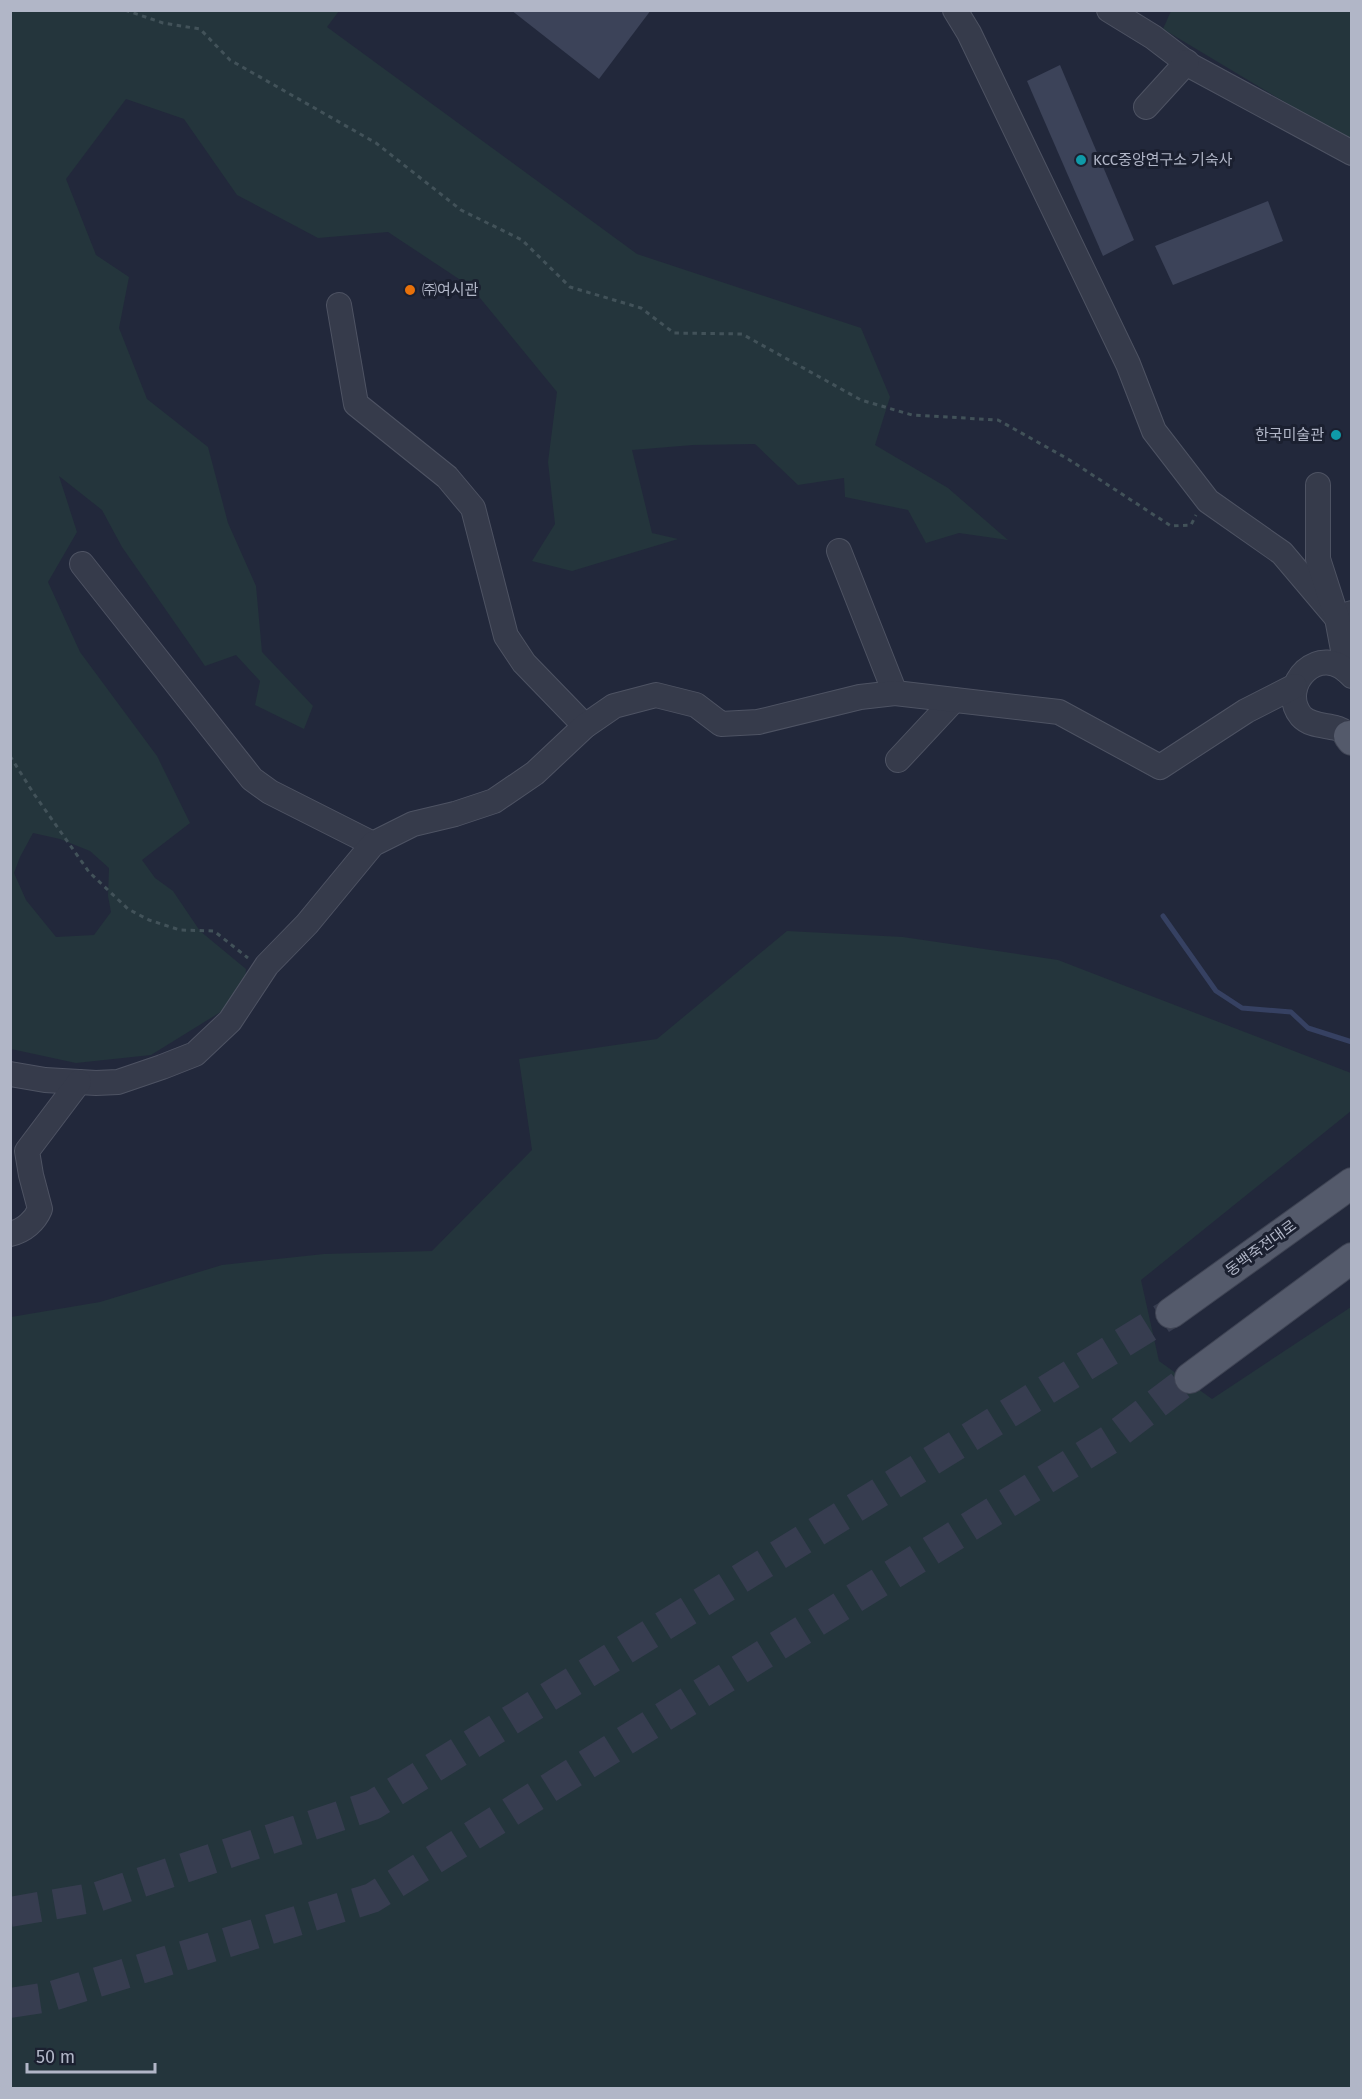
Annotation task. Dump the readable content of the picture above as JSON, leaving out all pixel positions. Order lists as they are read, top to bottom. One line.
{"streets":{"main road":["동백죽전대로"]},"places":["KCC중앙연구소 기숙사","㈜여시관","한국미술관"],"scale_bar":"50 m"}
